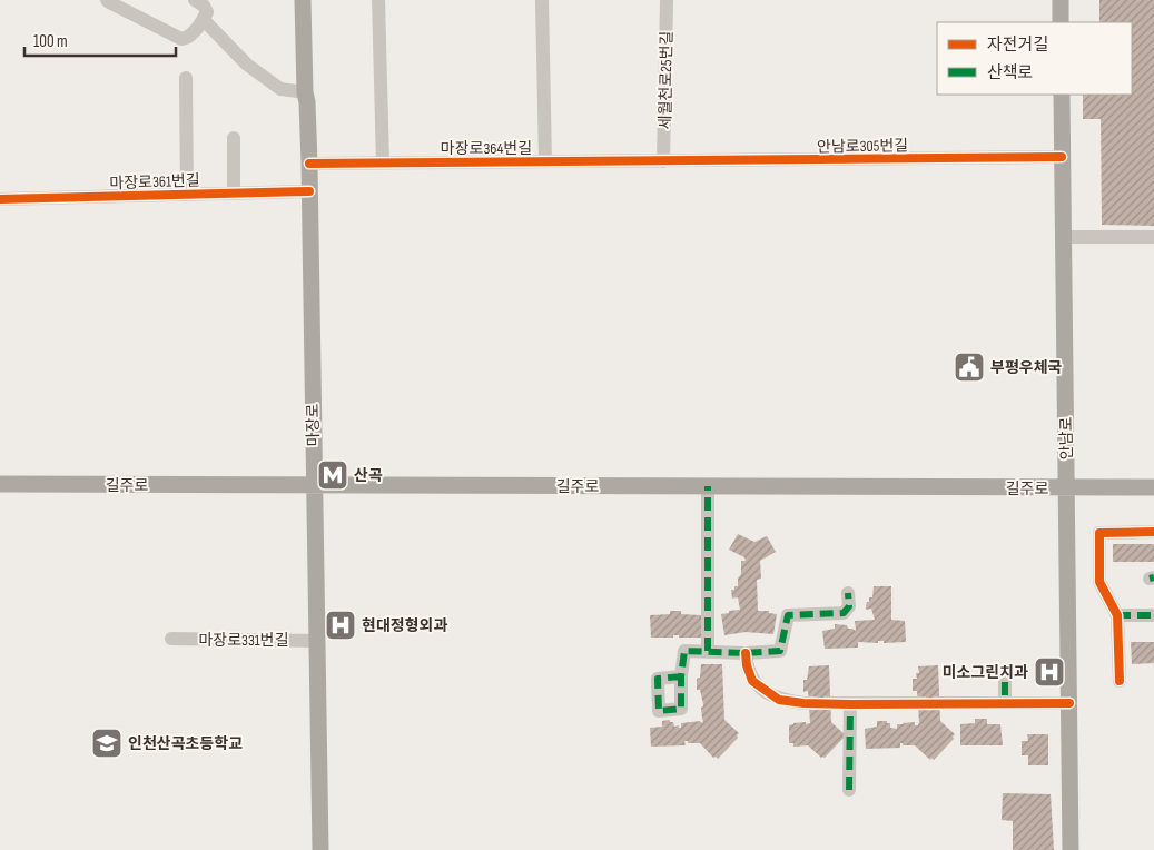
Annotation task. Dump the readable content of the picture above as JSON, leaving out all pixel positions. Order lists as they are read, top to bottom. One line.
{"streets":{"main road":["마장로","안남로","길주로"],"street":["세월천로25번길","안남로305번길","마장로364번길","마장로361번길","마장로331번길"]},"crossings":[["세월천로25번길","안남로305번길"],["세월천로25번길","마장로364번길"],["안남로305번길","마장로364번길"],["안남로305번길","안남로"],["마장로364번길","마장로"],["마장로361번길","마장로"],["마장로","길주로"],["마장로","마장로331번길"],["안남로","길주로"]],"places":{"public building":["부평우체국"],"metro station":["산곡"],"hospital":["현대정형외과","미소그린치과"],"school or university":["인천산곡초등학교"]},"legend":["자전거길","산책로"],"scale_bar":"100 m"}
